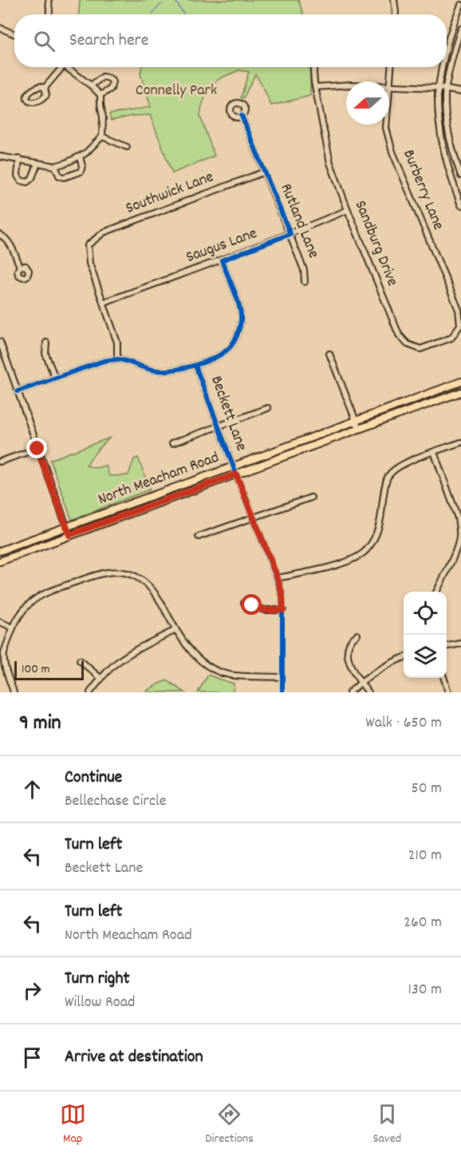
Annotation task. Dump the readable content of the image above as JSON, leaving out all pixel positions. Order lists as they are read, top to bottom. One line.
{"streets":{"main road":["North Meacham Road"],"street":["Burberry Lane","Southwick Lane","Rutland Lane","Sandburg Drive","Saugus Lane","Beckett Lane"]},"crossings":[["Burberry Lane","Sandburg Drive"],["Southwick Lane","Rutland Lane"],["Southwick Lane","Saugus Lane"],["Rutland Lane","Saugus Lane"],["Sandburg Drive","Saugus Lane"],["Beckett Lane","North Meacham Road"]],"parks":["Connelly Park"],"scale_bar":"100 m","north":"left","page":{"search":"Search here","scale":"100 m","heading":["9 min","Walk · 650 m"],"list":[["Continue","Bellechase Circle","50 m"],["Turn left","Beckett Lane","210 m"],["Turn left","North Meacham Road","260 m"],["Turn right","Willow Road","130 m"],"Arrive at destination"],"nav":["Map","Directions","Saved"]}}
